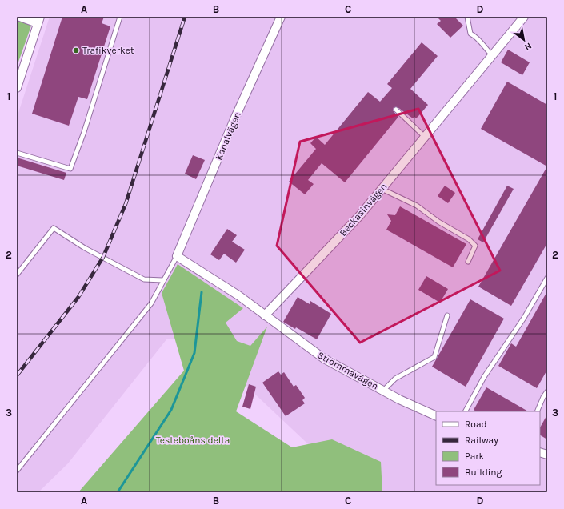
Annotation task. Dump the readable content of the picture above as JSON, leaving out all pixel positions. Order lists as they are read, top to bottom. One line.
{"streets":{"street":["Kanalvägen","Beckasinvägen","Strömmavägen"]},"crossings":[["Beckasinvägen","Strömmavägen"]],"parks":["Testeboåns delta"],"places":["Trafikverket"],"legend":["Road","Railway","Park","Building"],"north":"bottom right","grid":{"columns":["A","B","C","D"],"rows":["1","2","3"]}}
